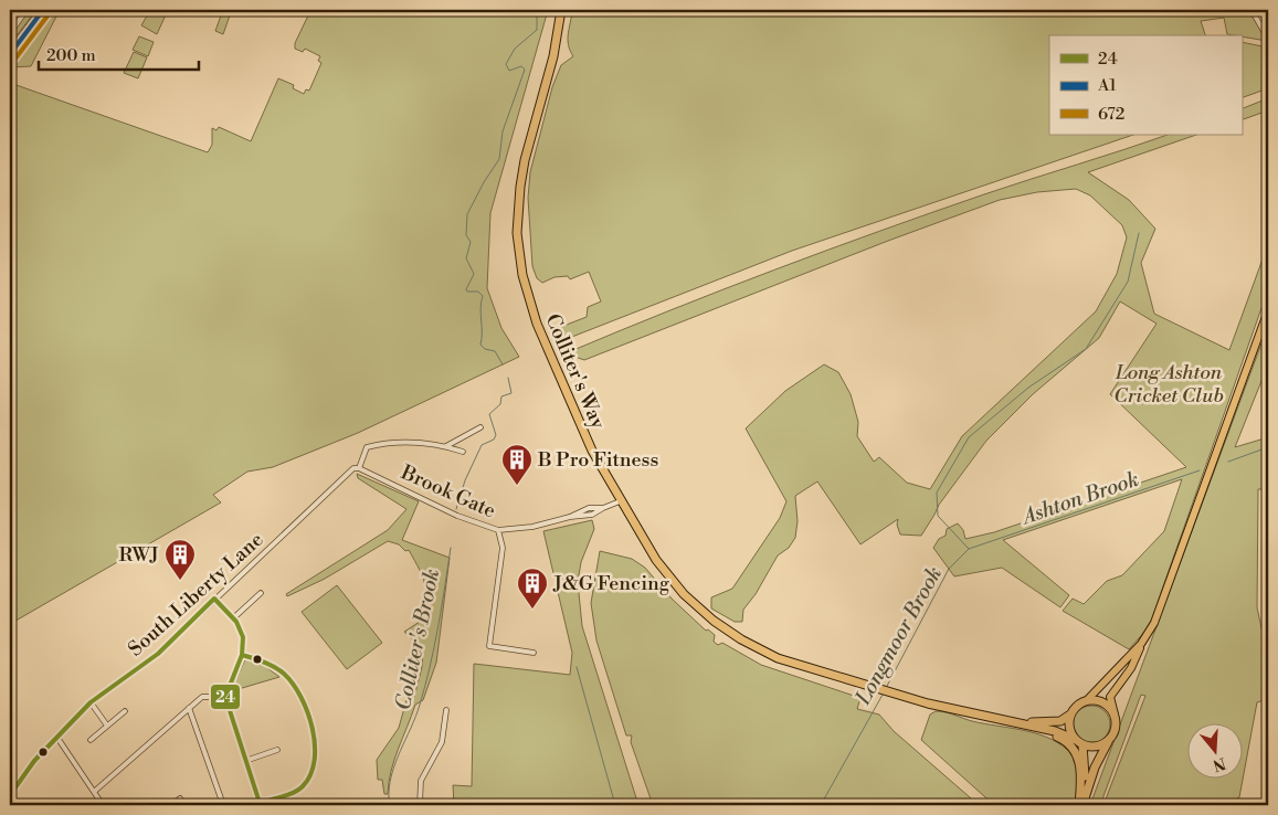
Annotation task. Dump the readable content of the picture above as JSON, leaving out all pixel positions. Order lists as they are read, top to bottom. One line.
{"streets":{"highway":["Colliter's Way"],"street":["Brook Gate","South Liberty Lane"]},"crossings":[["Brook Gate","South Liberty Lane"]],"water":["Ashton Brook","Longmoor Brook","Colliter's Brook"],"parks":["Long Ashton Cricket Club"],"places":{"building":["B Pro Fitness","RWJ","J&G Fencing"]},"lines":["transit line A1","transit line 672","transit line 24"],"legend":["24","A1","672"],"scale_bar":"200 m","north":"bottom"}
